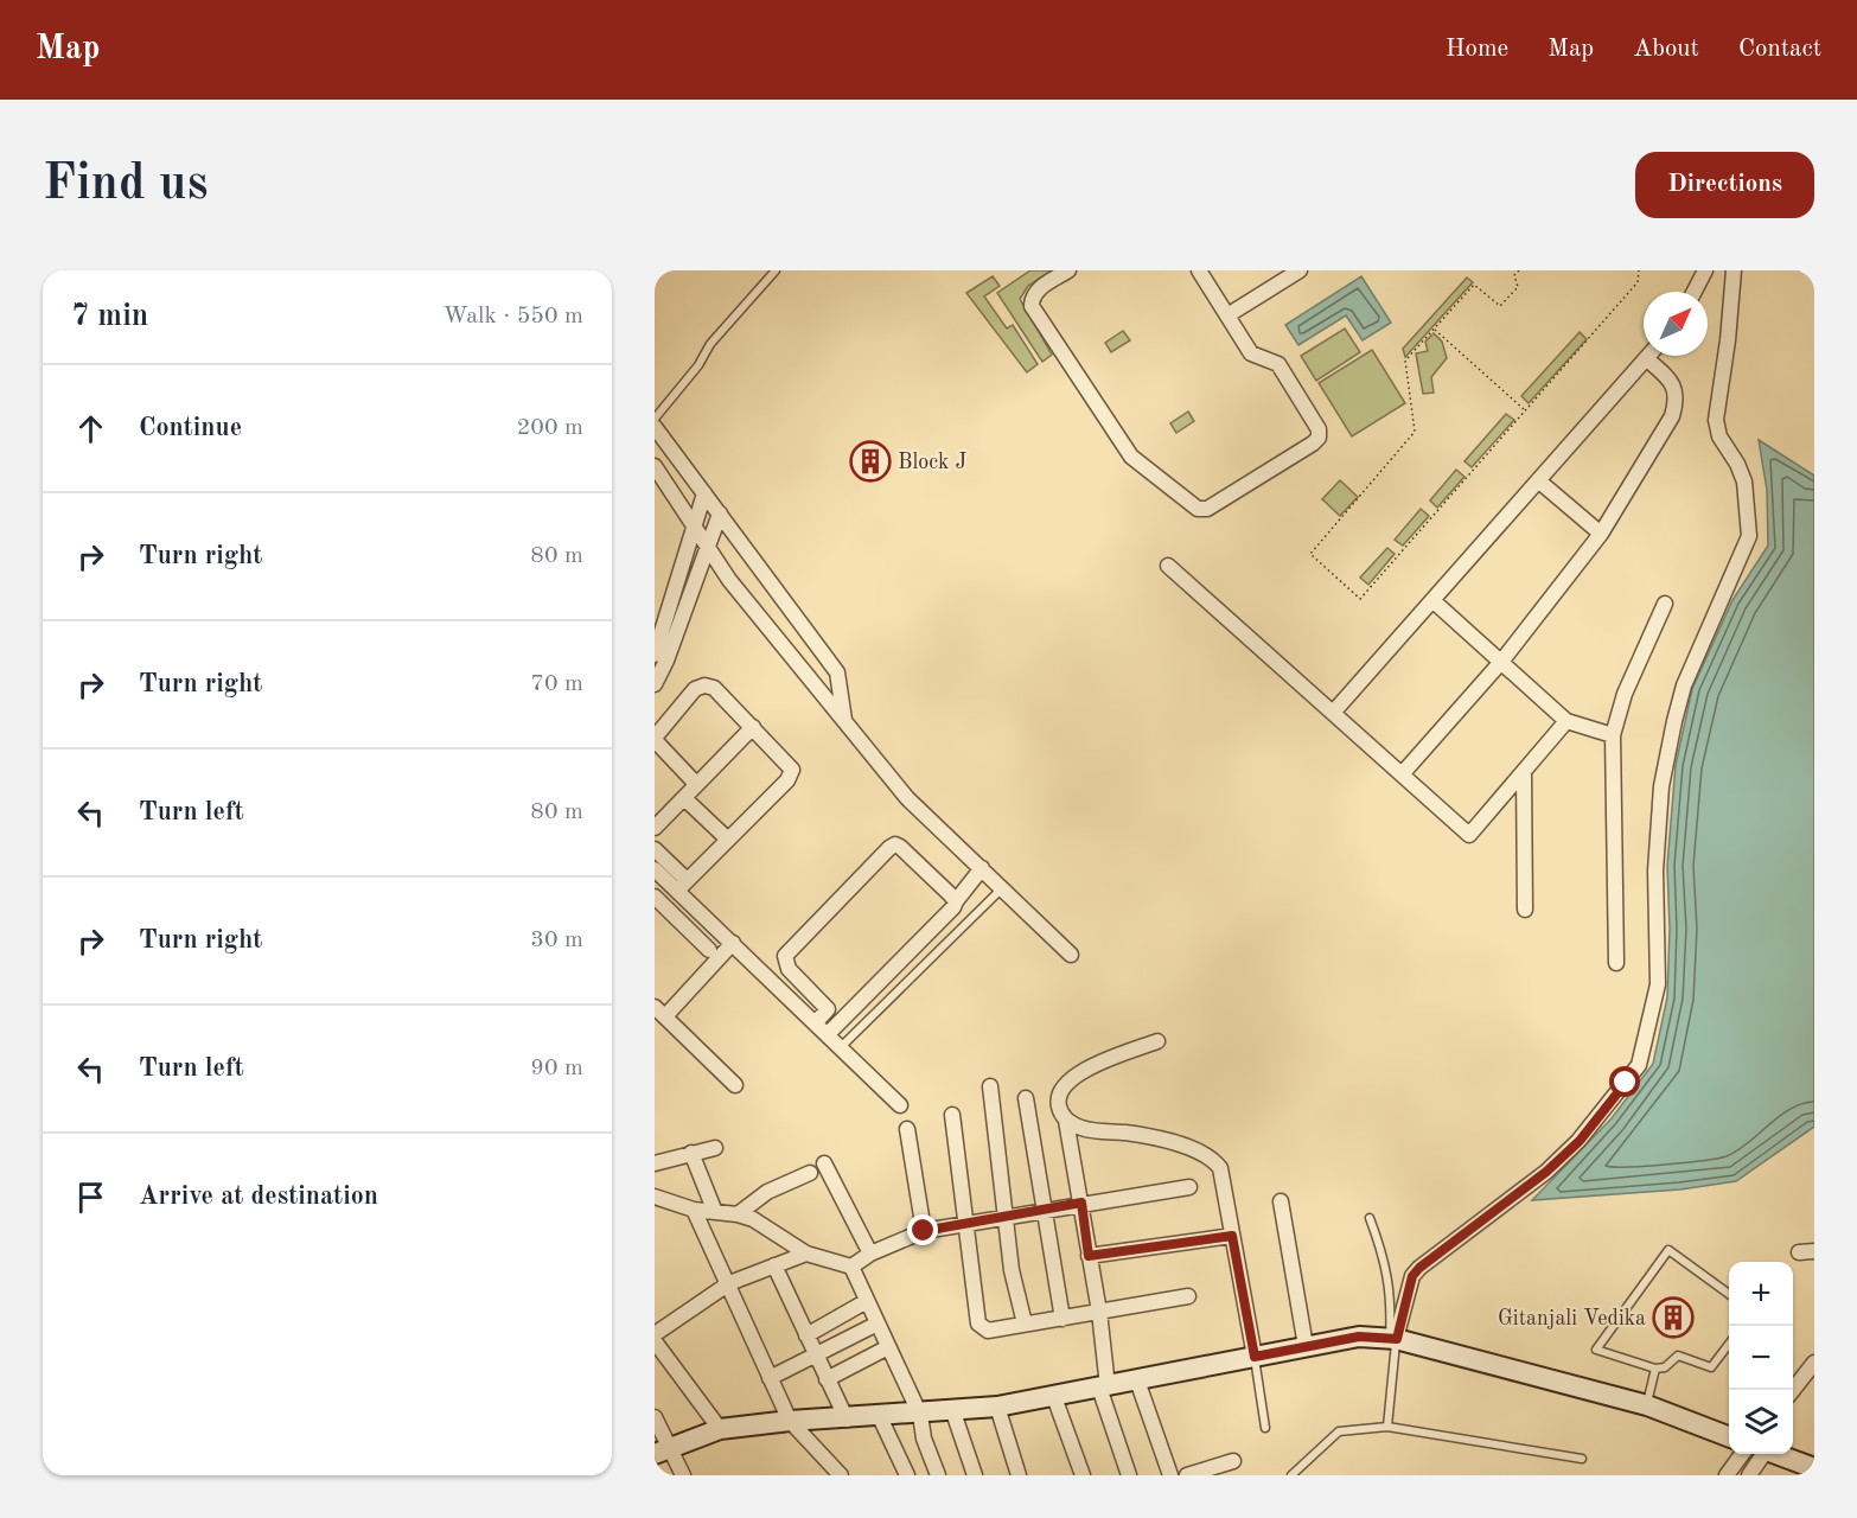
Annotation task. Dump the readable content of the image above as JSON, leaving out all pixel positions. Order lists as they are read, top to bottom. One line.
{"places":{"building":["Block J","Gitanjali Vedika"]},"north":"top right","page":{"header":"Map","nav":["Home","Map","About","Contact"],"buttons":"Directions","title":"Find us","heading":["7 min","Walk · 550 m"],"list":[["Continue","200 m"],["Turn right","80 m"],["Turn right","70 m"],["Turn left","80 m"],["Turn right","30 m"],["Turn left","90 m"],"Arrive at destination"],"map_buttons":["+","−"]}}
